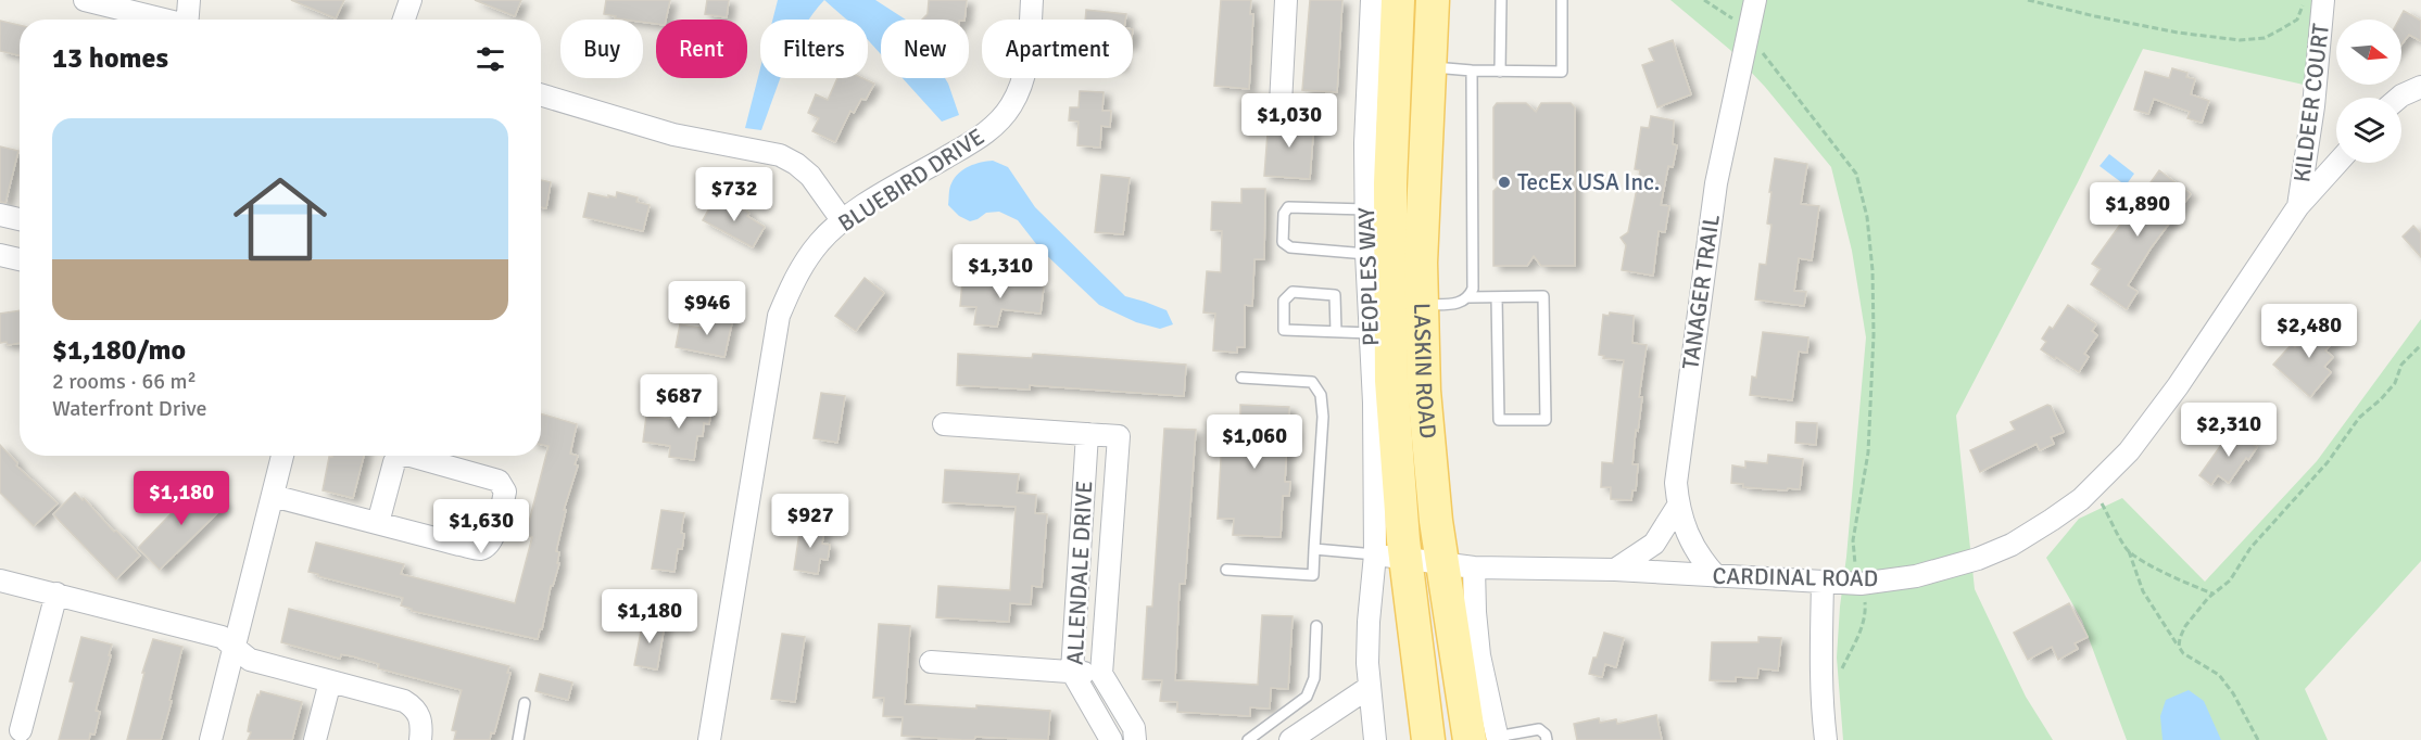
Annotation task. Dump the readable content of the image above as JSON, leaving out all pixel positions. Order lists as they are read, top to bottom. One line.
{"streets":{"main road":["LASKIN ROAD"],"street":["KILDEER COURT","BLUEBIRD DRIVE","PEOPLES WAY","TANAGER TRAIL","ALLENDALE DRIVE","CARDINAL ROAD"]},"crossings":[["KILDEER COURT","CARDINAL ROAD"],["PEOPLES WAY","LASKIN ROAD"],["PEOPLES WAY","CARDINAL ROAD"],["TANAGER TRAIL","CARDINAL ROAD"],["LASKIN ROAD","CARDINAL ROAD"]],"places":["TecEx USA Inc."],"north":"right","page":{"chip":["Buy","Rent","Filters","New","Apartment"],"heading":"13 homes","price":["$1,030","$732","$1,890","$1,310","$946","$2,480","$687","$2,310","$1,060","$1,180","$927","$1,630","$1,180"],"list":[{"name":"$1,180/mo","note":"2 rooms · 66 m² · Waterfront Drive"}]}}
